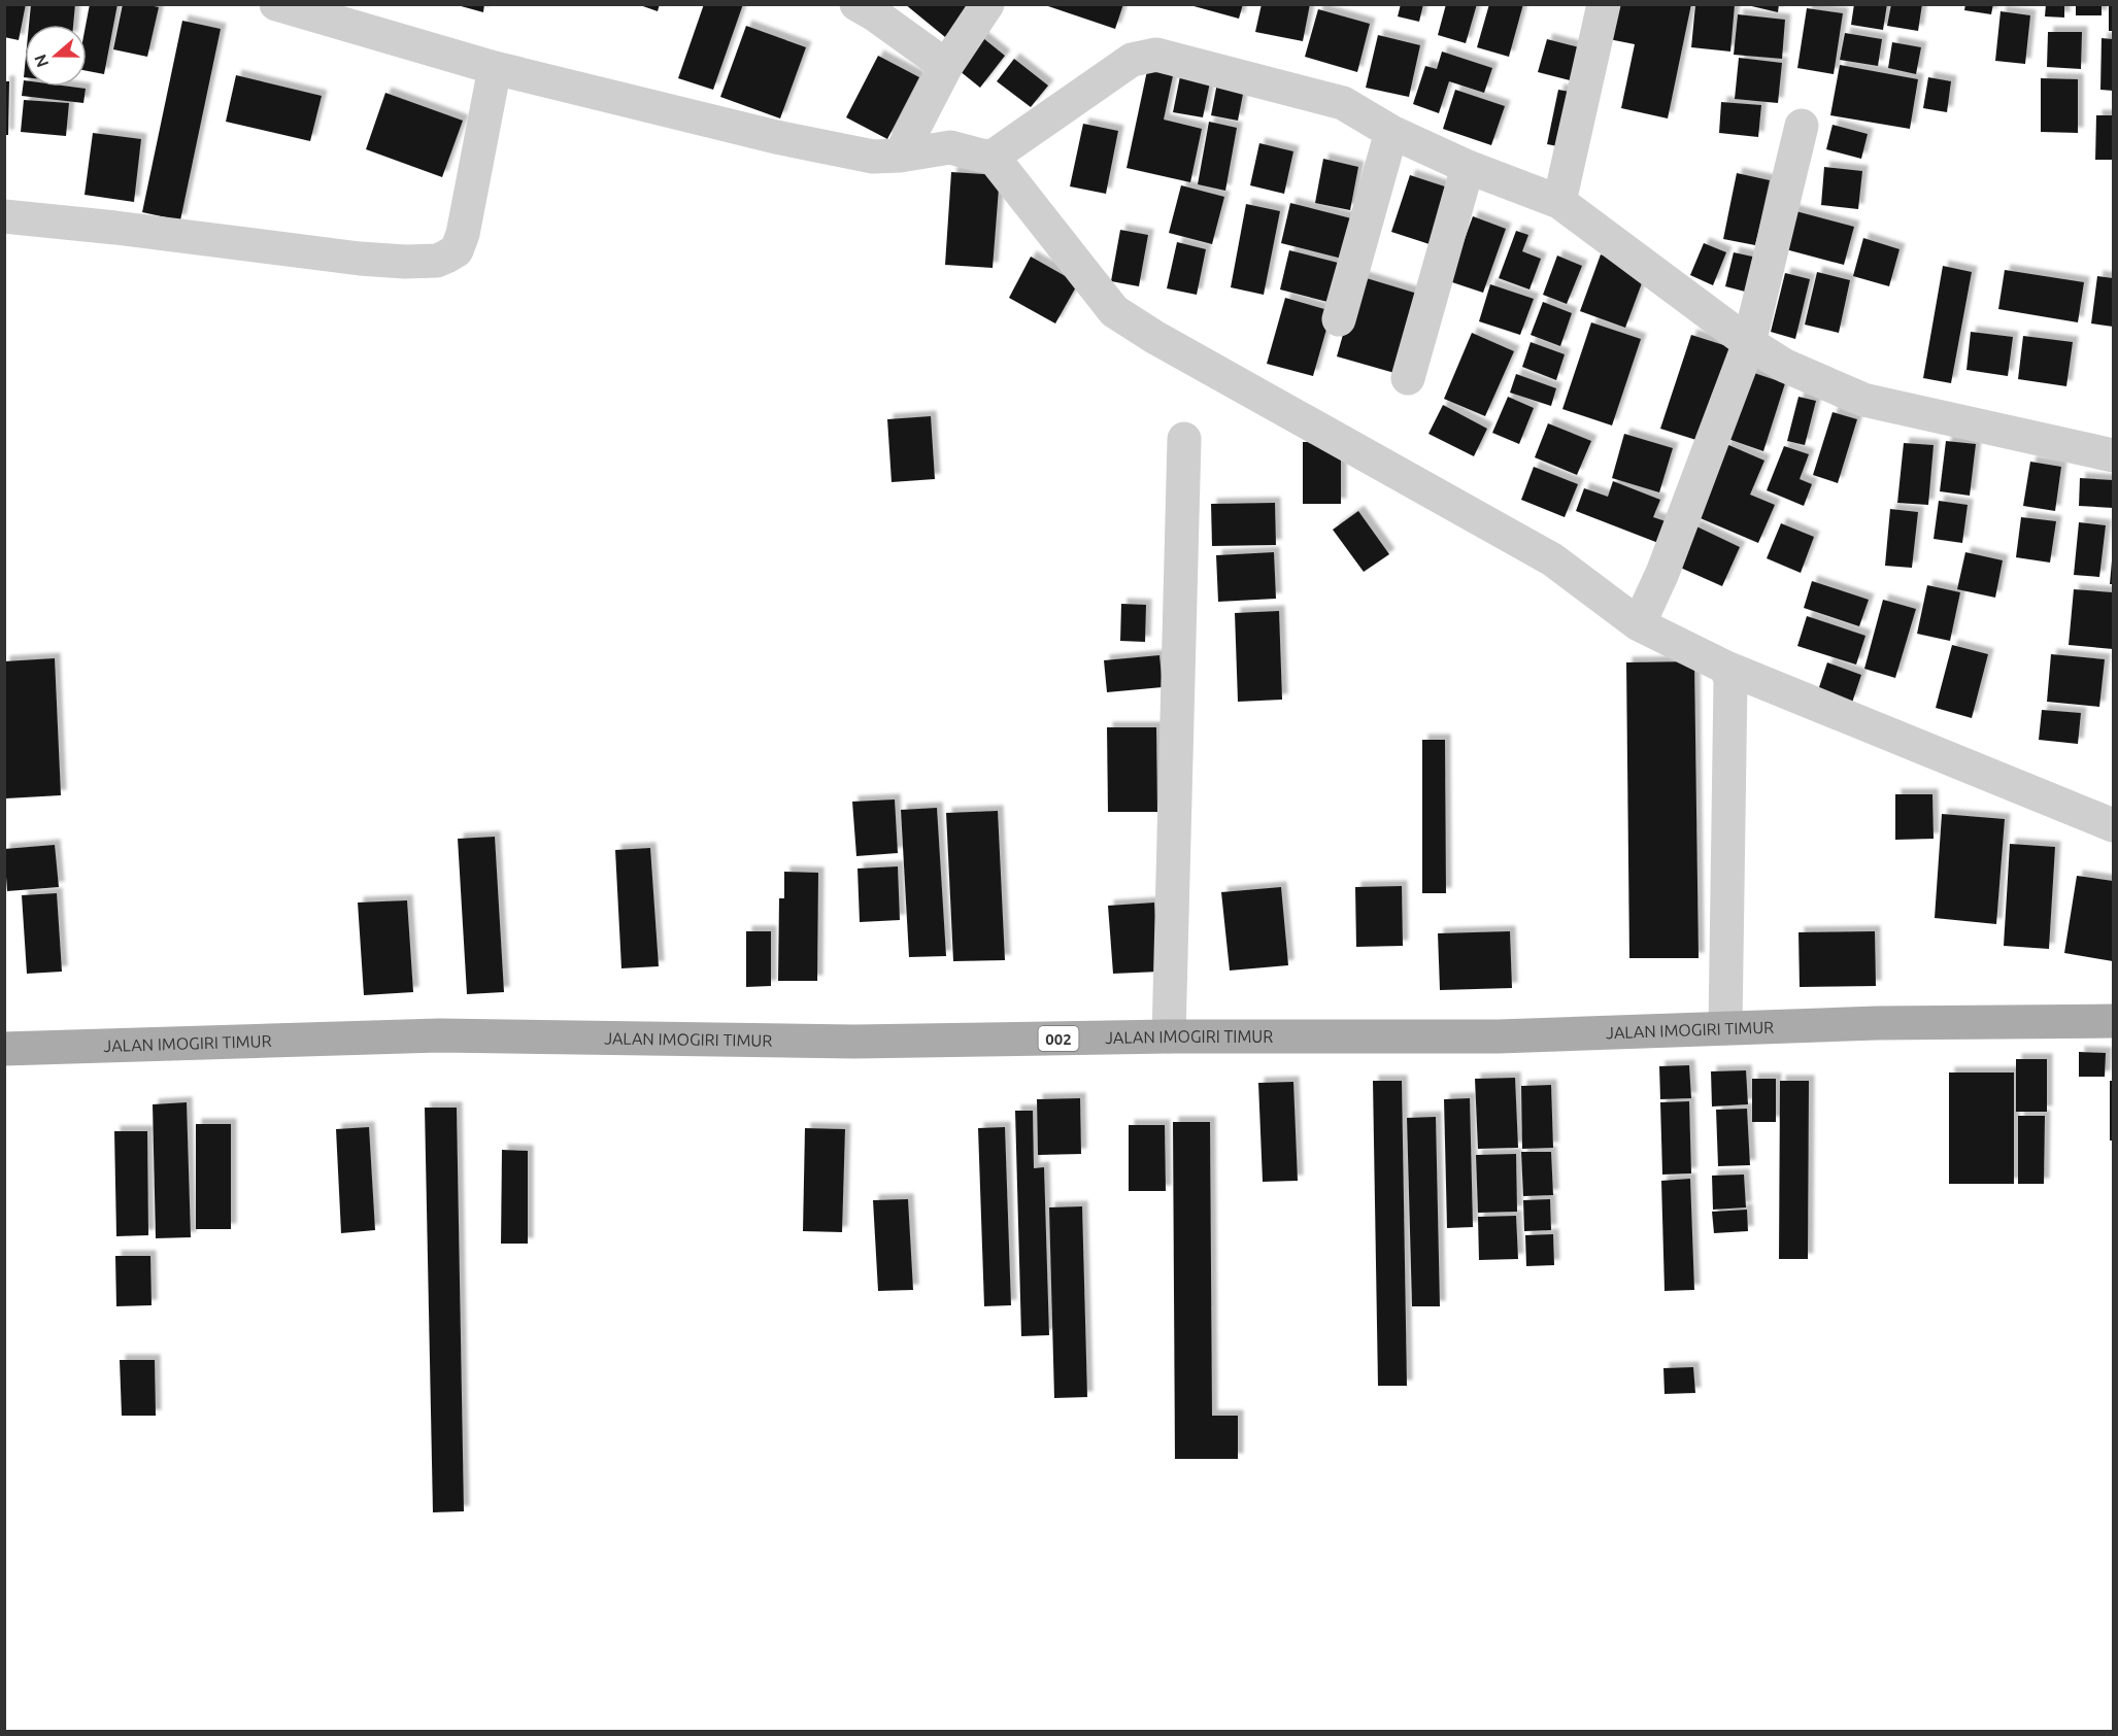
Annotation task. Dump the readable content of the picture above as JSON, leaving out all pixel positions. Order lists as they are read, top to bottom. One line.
{"streets":{"main road":["JALAN IMOGIRI TIMUR","002"]},"north":"left"}
